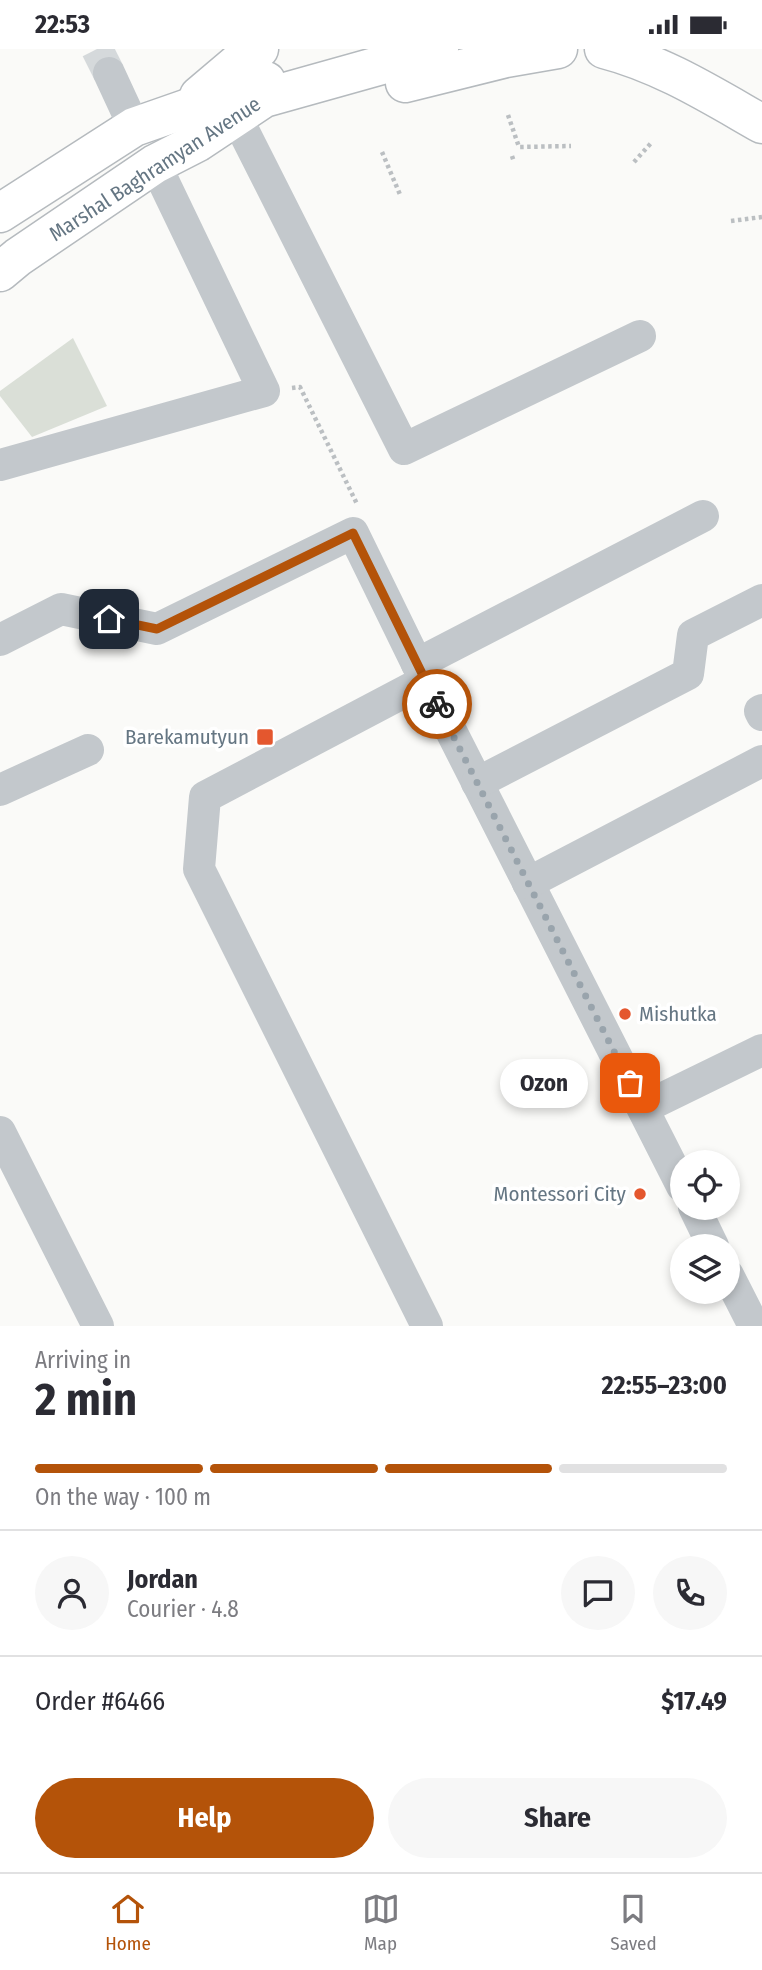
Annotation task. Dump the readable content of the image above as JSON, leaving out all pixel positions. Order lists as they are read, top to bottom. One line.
{"streets":{"main road":["Marshal Baghramyan Avenue"]},"places":{"transit":["Barekamutyun"],"other":["Mishutka","Ozon","Montessori City"]},"page":{"status":"22:53","bubble":"Ozon","heading":["2 min","Arriving in","22:55–23:00"],"panel":["Jordan","Courier · 4.8","Order #6466","$17.49"],"bar":"On the way · 100 m","buttons":["Help","Share"],"tabs":["Home","Map","Saved"]}}
